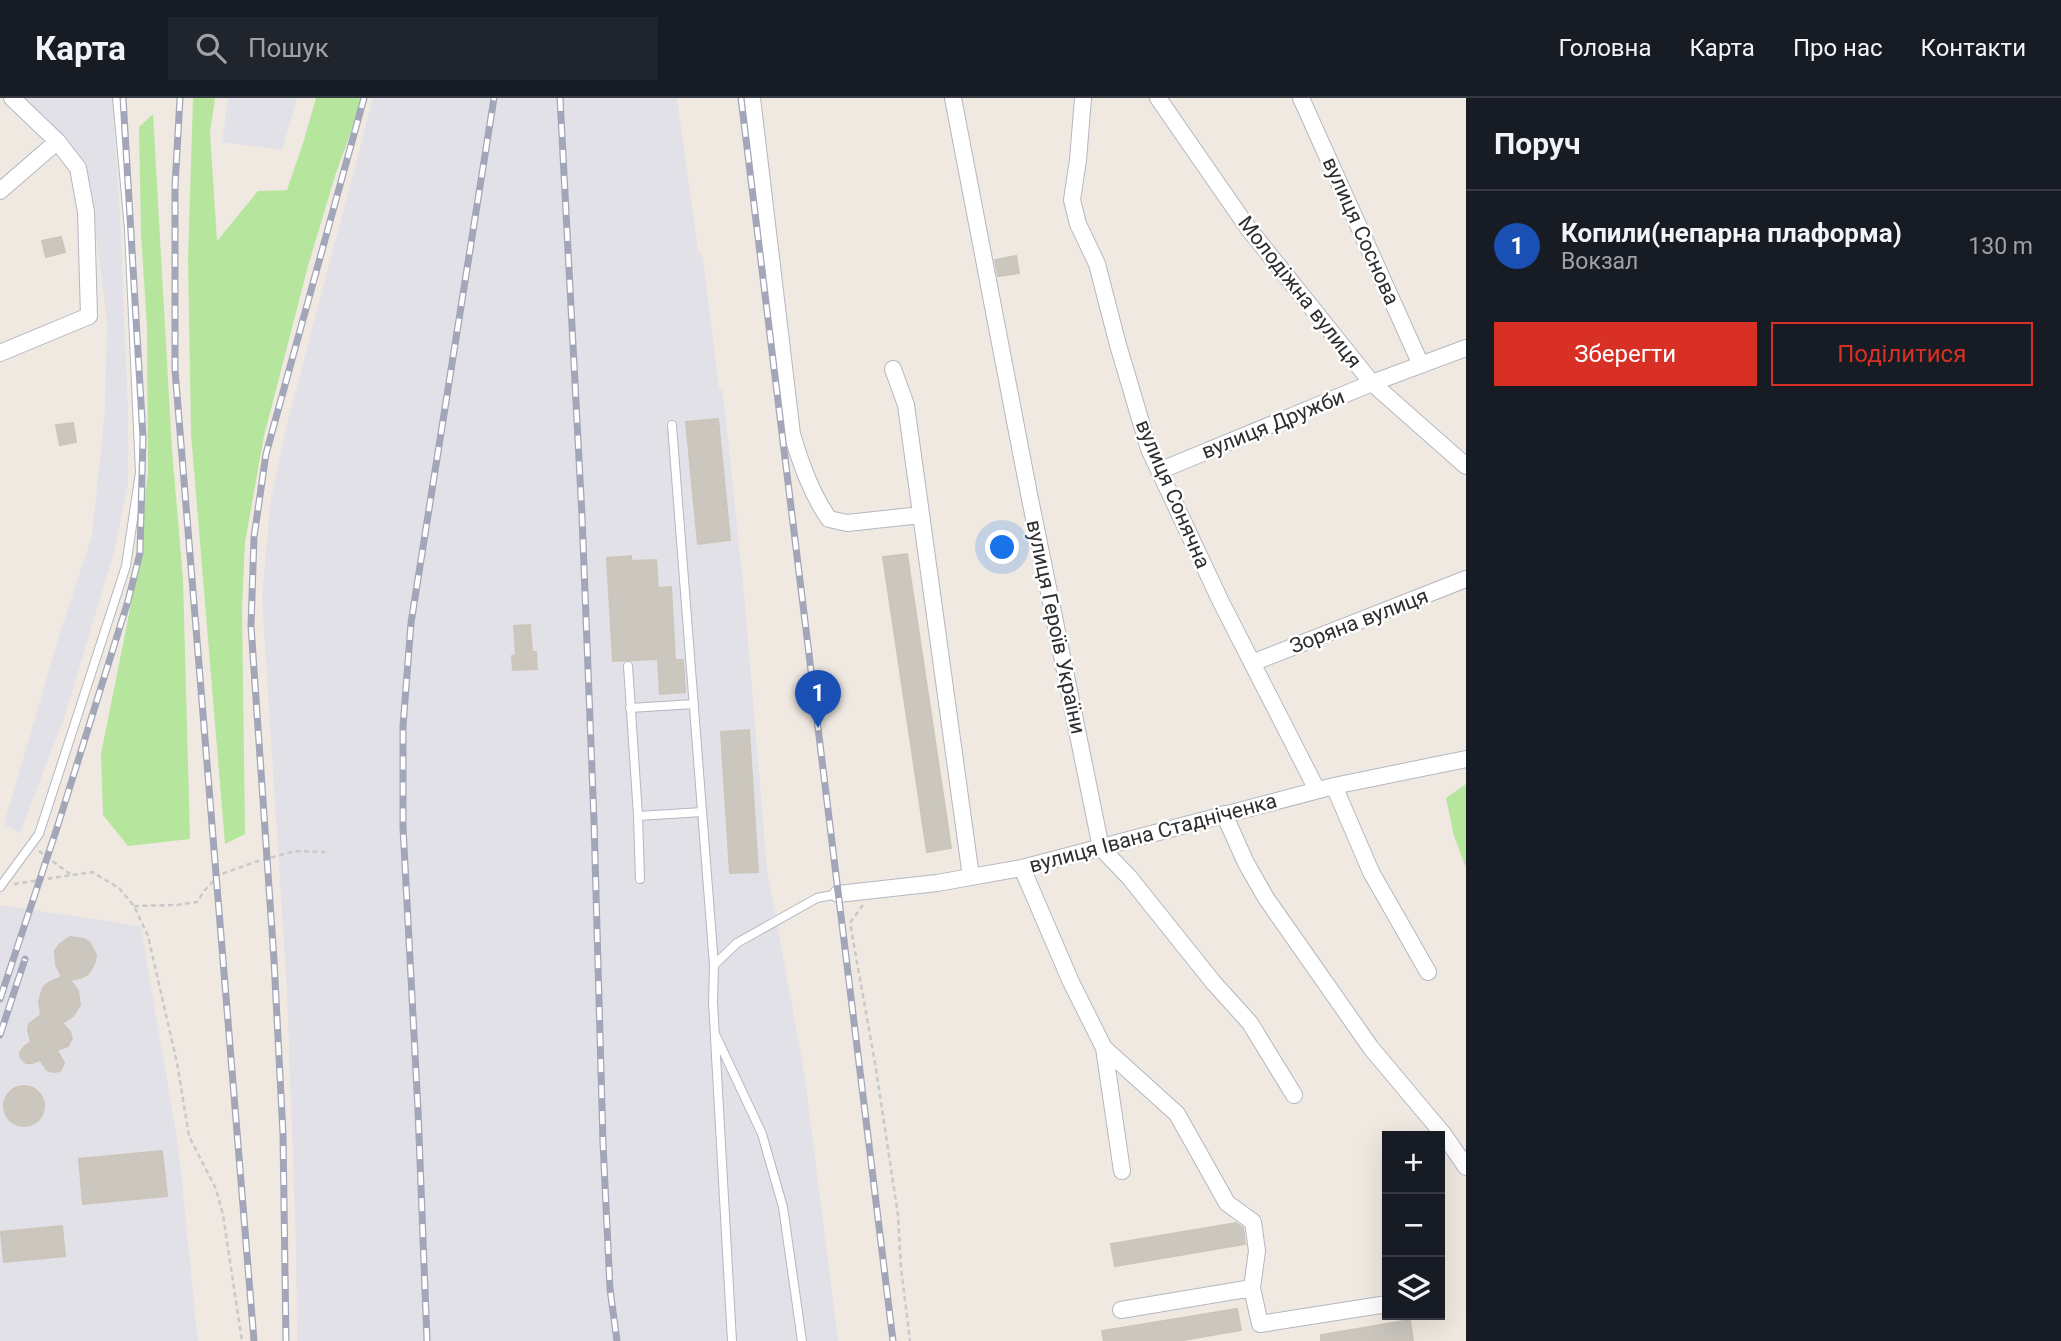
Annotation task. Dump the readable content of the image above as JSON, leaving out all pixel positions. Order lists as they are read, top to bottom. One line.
{"streets":{"street":["вулиця Соснова","Молодіжна вулиця","вулиця Дружби","вулиця Сонячна","Зоряна вулиця","вулиця Героїв України","вулиця Івана Стадніченка"]},"crossings":[["вулиця Соснова","вулиця Дружби"],["Молодіжна вулиця","вулиця Дружби"],["вулиця Дружби","вулиця Сонячна"],["вулиця Сонячна","Зоряна вулиця"],["вулиця Сонячна","вулиця Івана Стадніченка"],["вулиця Героїв України","вулиця Івана Стадніченка"]],"page":{"header":"Карта","search":"Пошук","nav":["Головна","Карта","Про нас","Контакти"],"heading":"Поруч","list":[{"mark":"1","name":"Копили(непарна плаформа)","note":"Вокзал","value":"130 m"}],"buttons":["Зберегти","Поділитися"],"pins":"1","map_buttons":["+","−"]}}
